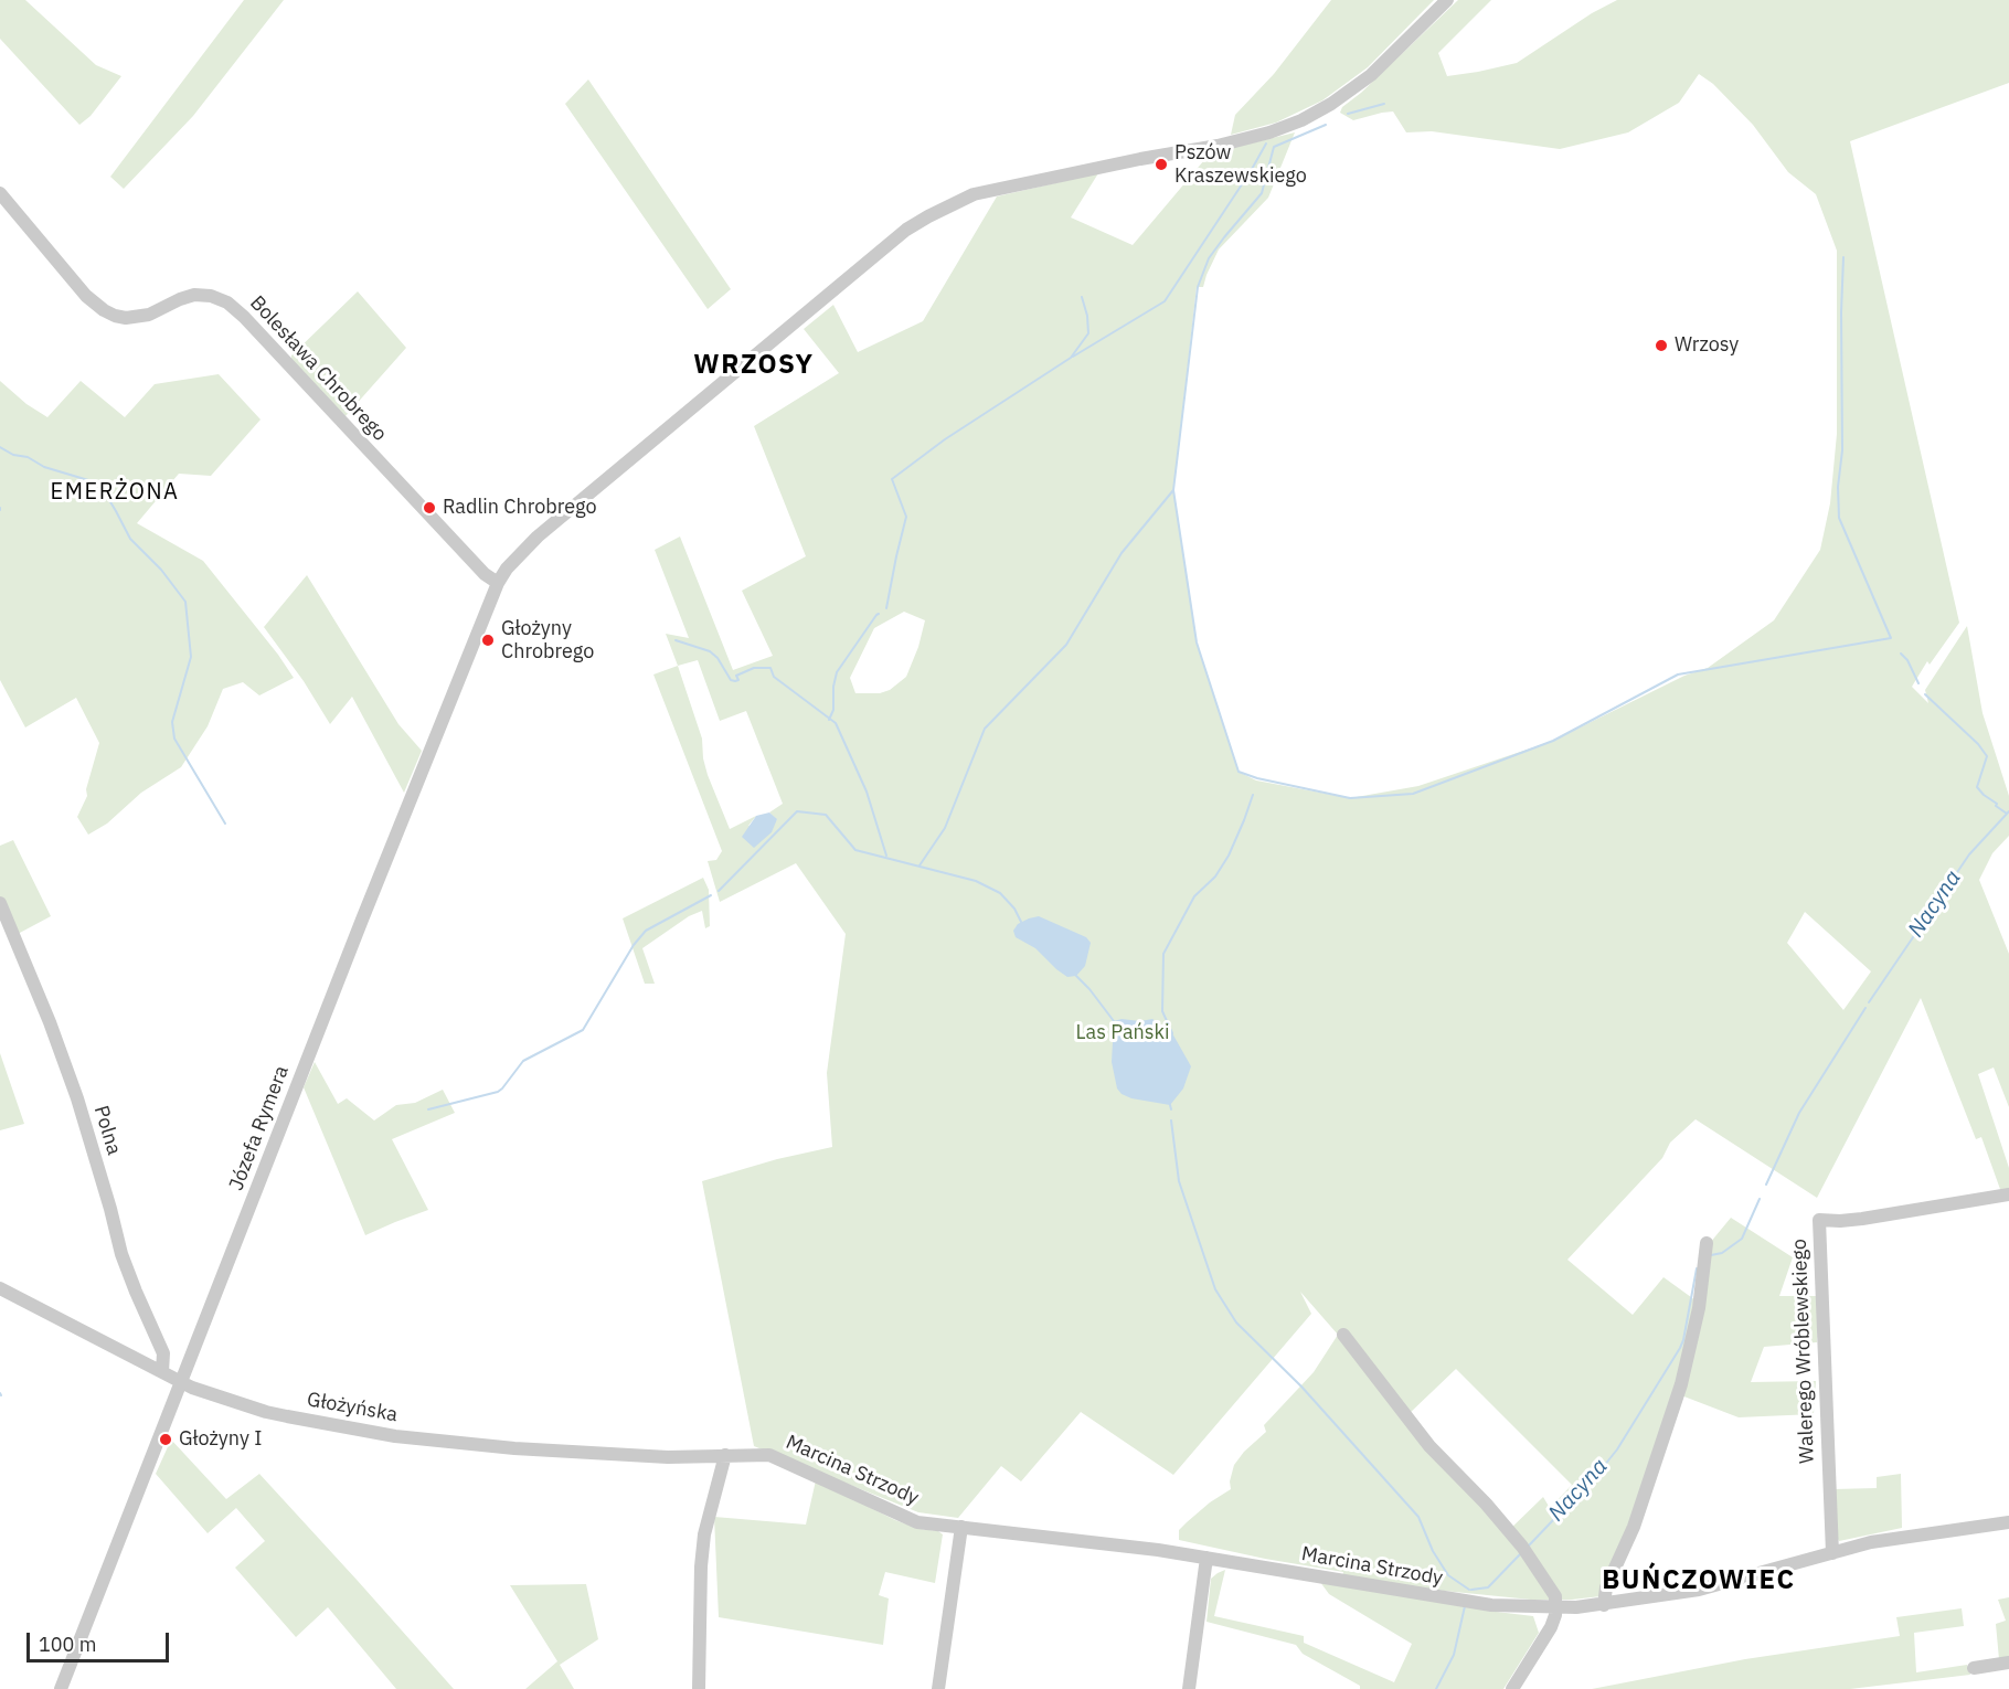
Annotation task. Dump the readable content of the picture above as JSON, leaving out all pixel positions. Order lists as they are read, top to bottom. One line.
{"streets":{"street":["Bolesława Chrobrego","Józefa Rymera","Polna","Walerego Wróblewskiego","Głożyńska","Marcina Strzody"]},"crossings":[["Bolesława Chrobrego","Józefa Rymera"],["Józefa Rymera","Głożyńska"],["Polna","Głożyńska"],["Walerego Wróblewskiego","Marcina Strzody"],["Głożyńska","Marcina Strzody"]],"districts":["WRZOSY","EMERŻONA","BUŃCZOWIEC"],"water":["Nacyna"],"parks":["Las Pański"],"places":["Pszów Kraszewskiego","Wrzosy","Radlin Chrobrego","Głożyny Chrobrego","Głożyny I"],"scale_bar":"100 m"}
